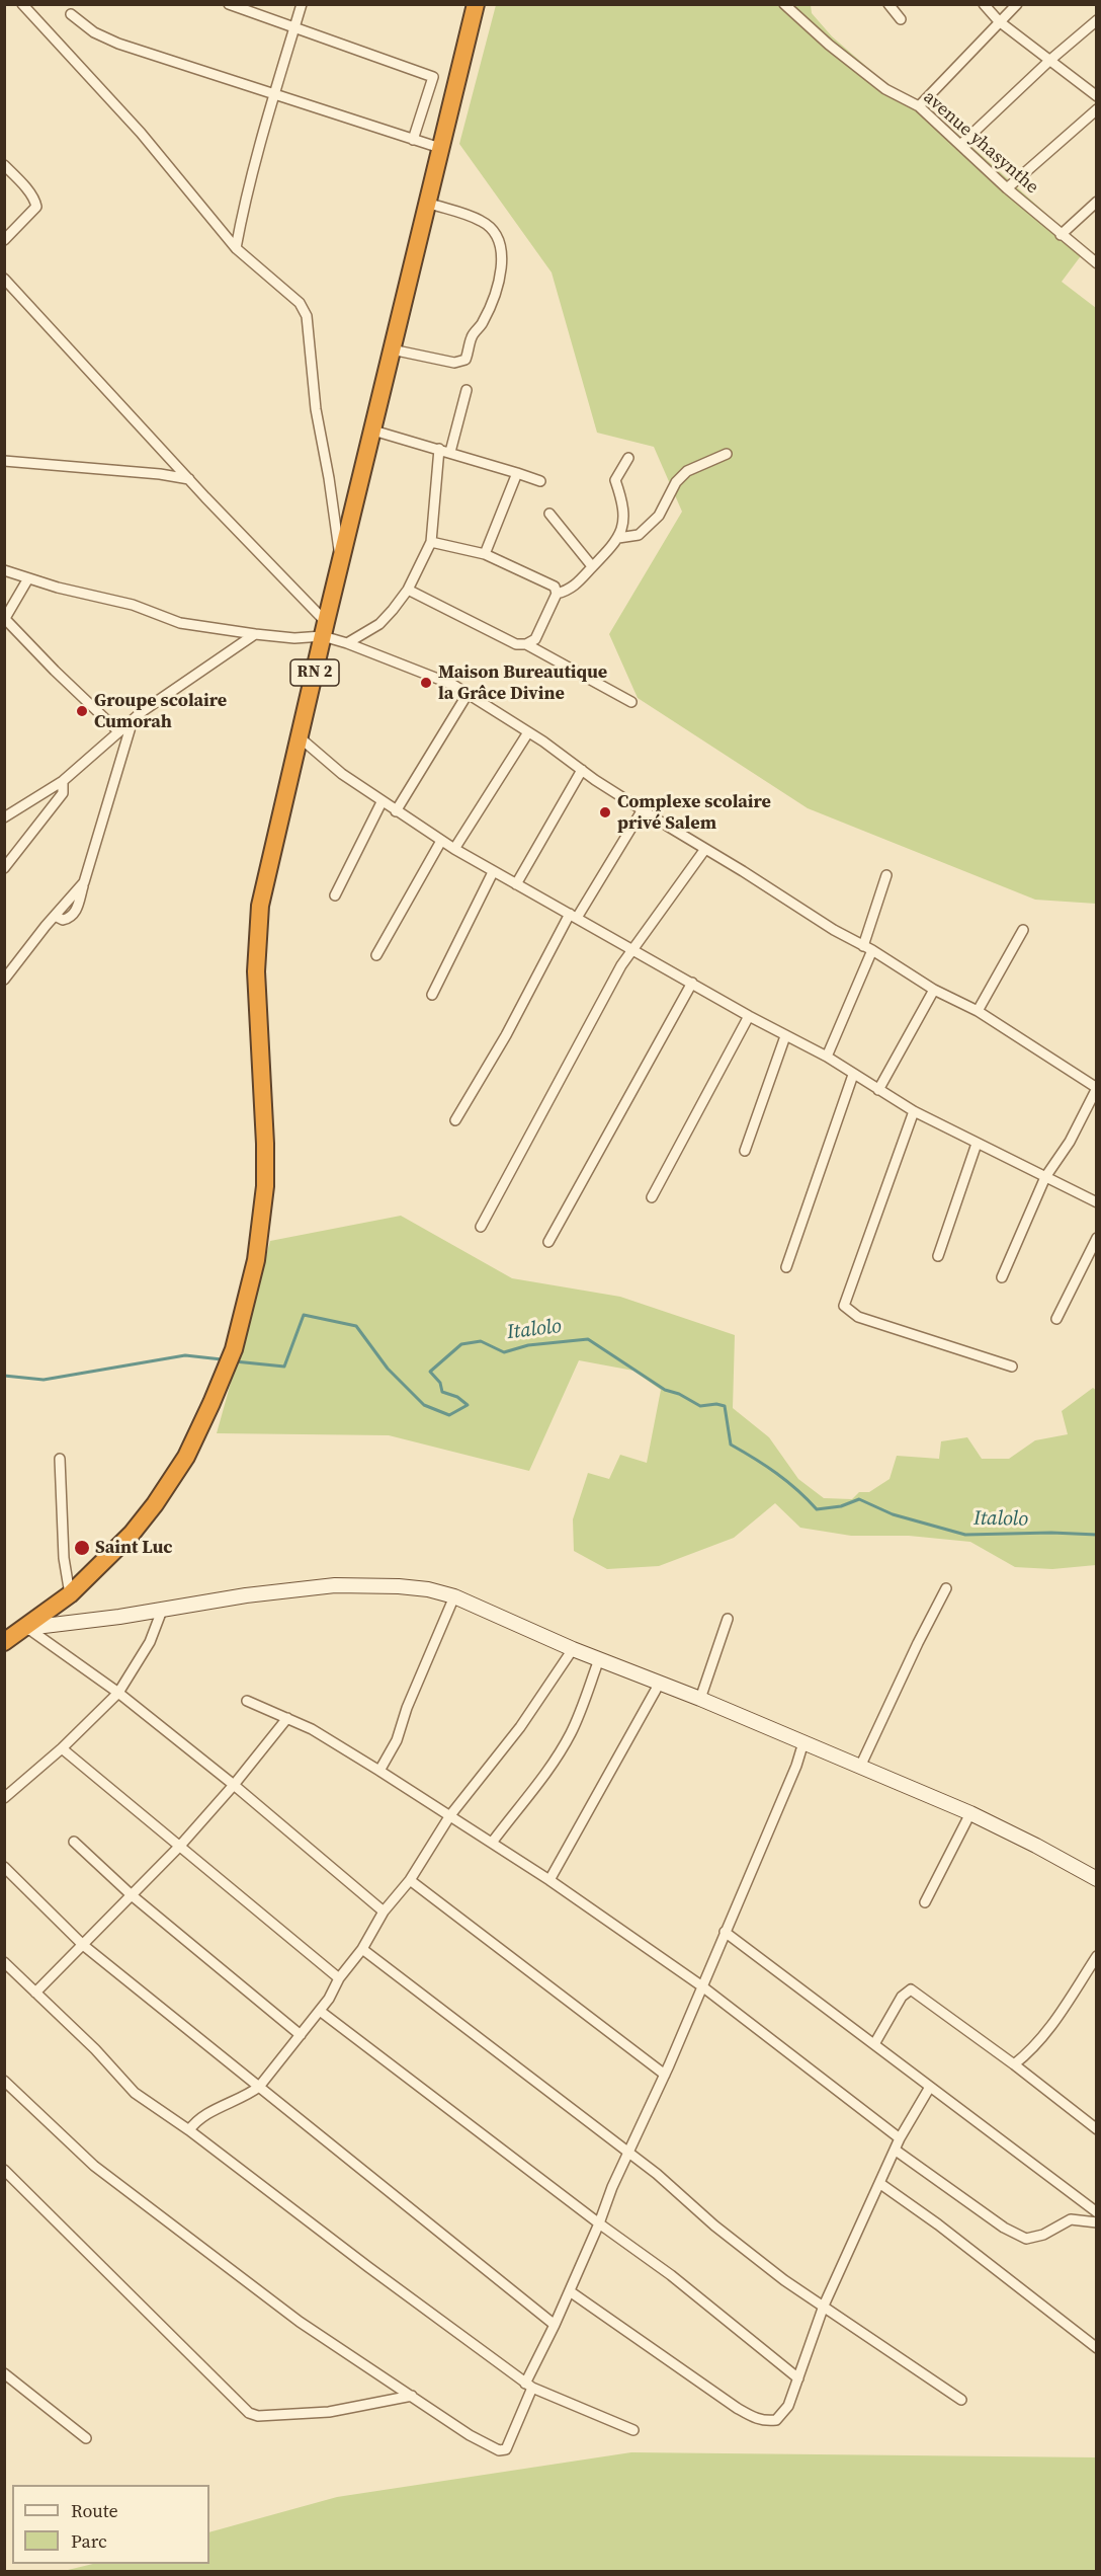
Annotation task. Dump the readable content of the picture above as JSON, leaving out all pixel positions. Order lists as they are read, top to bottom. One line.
{"streets":{"highway":["RN 2"],"street":["avenue yhasynthe"]},"water":["Italolo"],"places":["Maison Bureautique la Grâce Divine","Groupe scolaire Cumorah","Complexe scolaire privé Salem","Saint Luc"],"legend":["Route","Parc"]}
